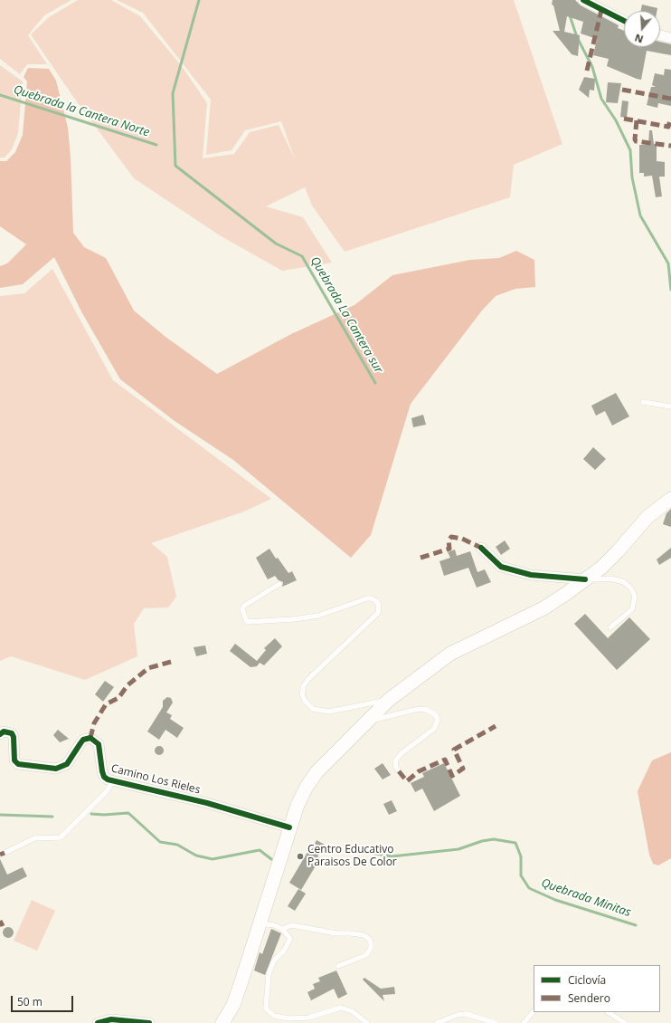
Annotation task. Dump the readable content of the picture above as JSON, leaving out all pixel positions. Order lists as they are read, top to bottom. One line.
{"streets":{"street":["Camino Los Rieles"]},"water":["Quebrada la Cantera Norte","Quebrada La Cantera sur","Quebrada Minitas"],"places":["Centro Educativo Paraisos De Color"],"legend":["Ciclovía","Sendero"],"scale_bar":"50 m","north":"bottom"}
